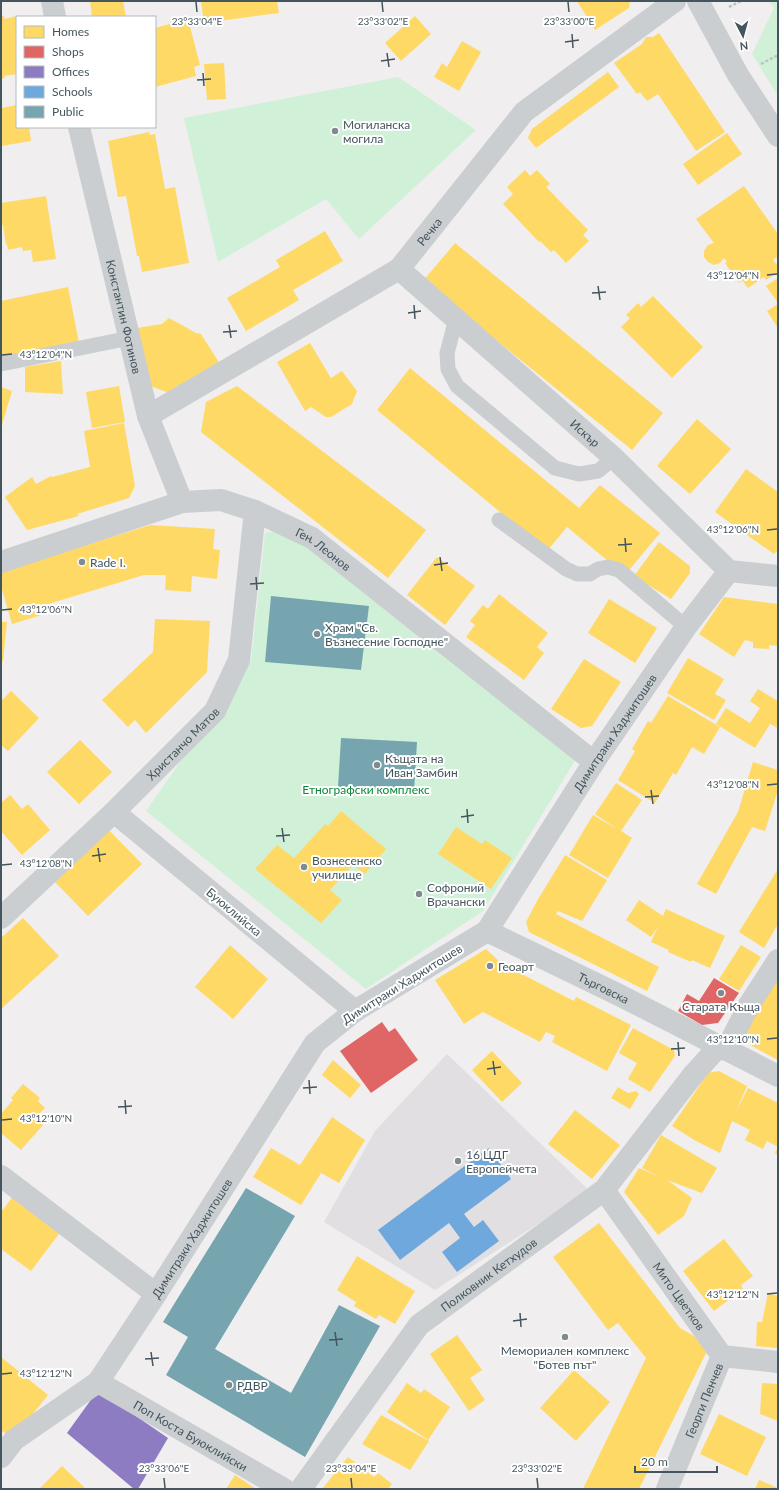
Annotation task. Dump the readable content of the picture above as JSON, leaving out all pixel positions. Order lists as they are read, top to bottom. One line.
{"streets":{"street":["Речка","Константин Фотинов","Искър","Ген. Леонов","Димитраки Хаджитошев","Христанчо Матов","Буюклийска","Търговска","Полковник Кетхудов","Мито Цветков","Георги Пенчев","Поп Коста Буюклийски"]},"crossings":[["Речка","Константин Фотинов"],["Речка","Искър"],["Константин Фотинов","Ген. Леонов"],["Искър","Димитраки Хаджитошев"],["Ген. Леонов","Димитраки Хаджитошев"],["Ген. Леонов","Христанчо Матов"],["Димитраки Хаджитошев","Буюклийска"],["Димитраки Хаджитошев","Търговска"],["Димитраки Хаджитошев","Поп Коста Буюклийски"],["Христанчо Матов","Буюклийска"],["Търговска","Полковник Кетхудов"],["Полковник Кетхудов","Мито Цветков"],["Мито Цветков","Георги Пенчев"]],"parks":["Етнографски комплекс"],"places":["Могиланска могила","Rade I.","Храм \"Св. Възнесение Господне\"","Къщата на Иван Замбин","Вознесенско училище","Софроний Врачански","Геоарт","Старата Къща","16 ЦДГ Европейчета","Мемориален комплекс \"Ботев път\"","РДВР"],"legend":["Homes","Shops","Offices","Schools","Public"],"scale_bar":"20 m","north":"bottom","coordinates":["23°33'04\"E","23°33'02\"E","23°33'00\"E","43°12'04\"N","43°12'06\"N","43°12'08\"N","43°12'10\"N","43°12'12\"N","23°33'06\"E"]}
